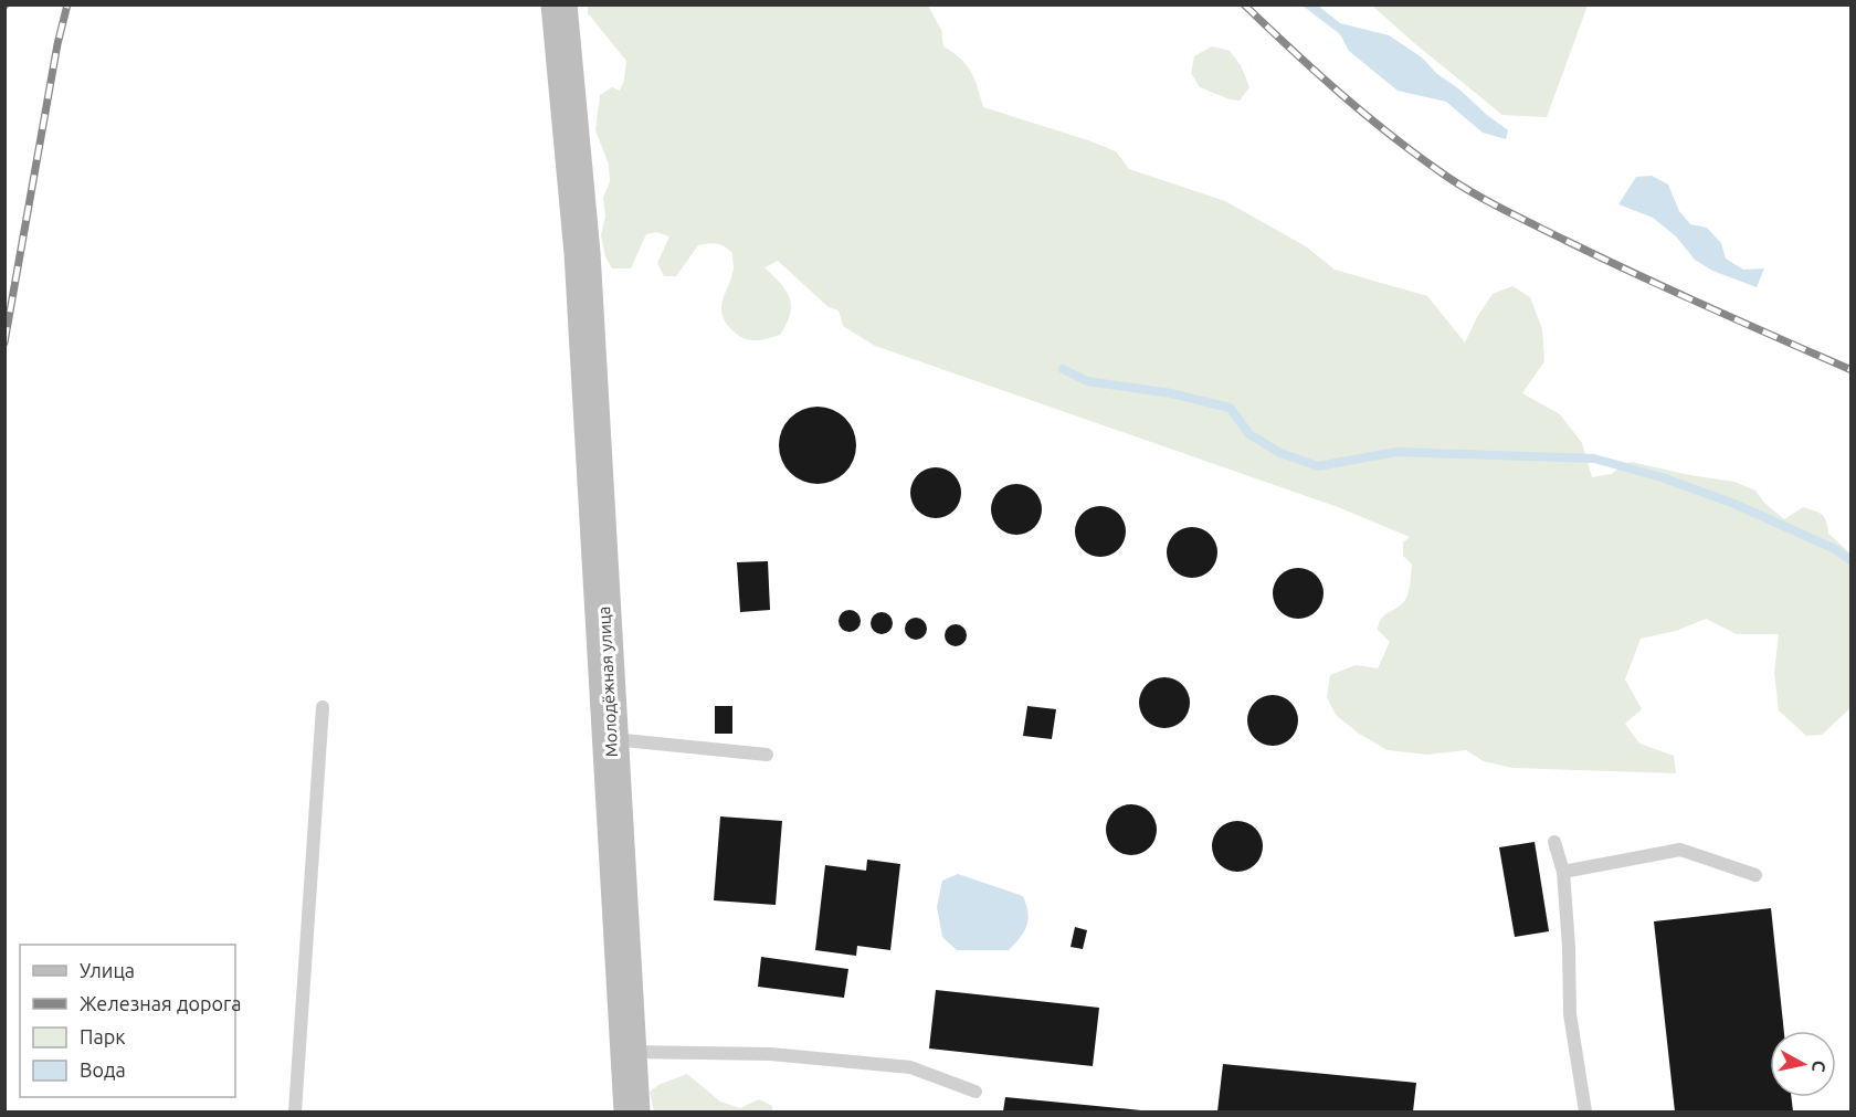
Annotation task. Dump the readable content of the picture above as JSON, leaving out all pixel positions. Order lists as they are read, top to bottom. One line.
{"streets":{"street":["Молодёжная улица"]},"legend":["Улица","Железная дорога","Парк","Вода"],"north":"right"}
